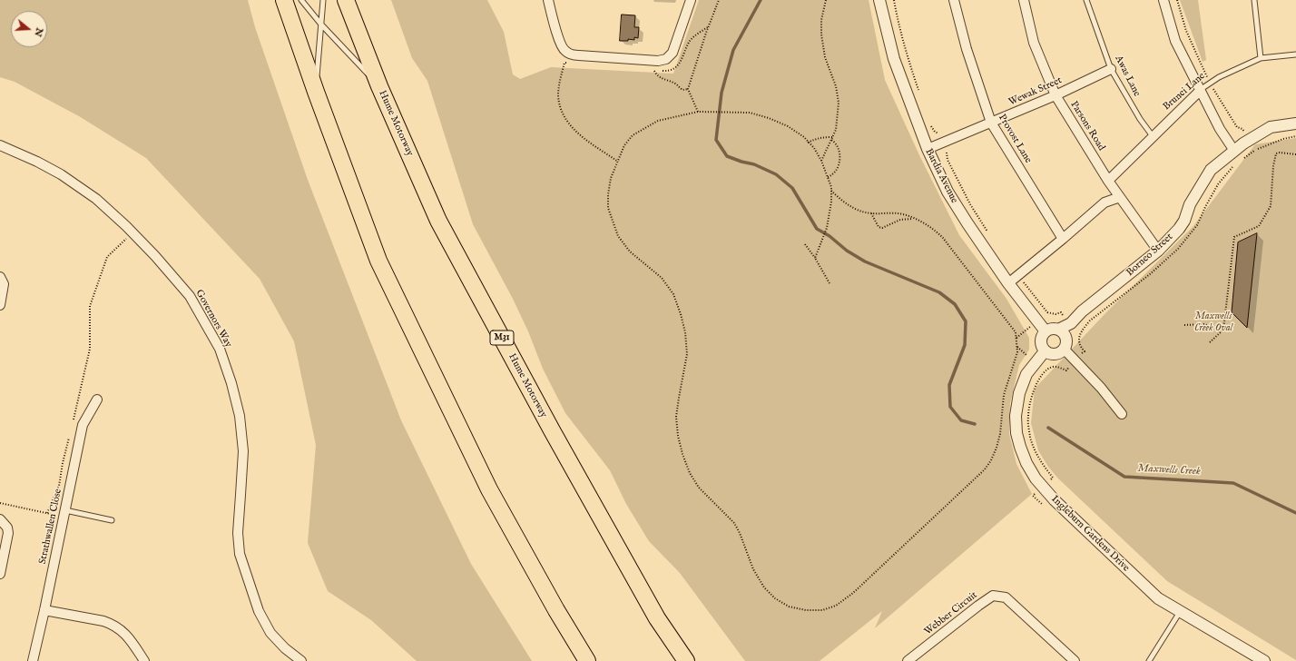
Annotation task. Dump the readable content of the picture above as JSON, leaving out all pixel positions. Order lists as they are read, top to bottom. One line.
{"streets":{"highway":["Hume Motorway","M31"],"street":["Wewak Street","Brunei Lane","Parsons Road","Provost Lane","Bardia Avenue","Borneo Street","Governors Way","Strathwallen Close","Ingleburn Gardens Drive","Webber Circuit"],"lane":["Awas Lane"]},"crossings":[["Awas Lane","Wewak Street"],["Awas Lane","Brunei Lane"],["Wewak Street","Parsons Road"],["Wewak Street","Provost Lane"],["Wewak Street","Bardia Avenue"],["Brunei Lane","Parsons Road"],["Parsons Road","Borneo Street"],["Bardia Avenue","Borneo Street"],["Bardia Avenue","Ingleburn Gardens Drive"],["Borneo Street","Ingleburn Gardens Drive"]],"water":["Maxwells Creek"],"parks":["Maxwells Creek Oval"],"north":"right"}
